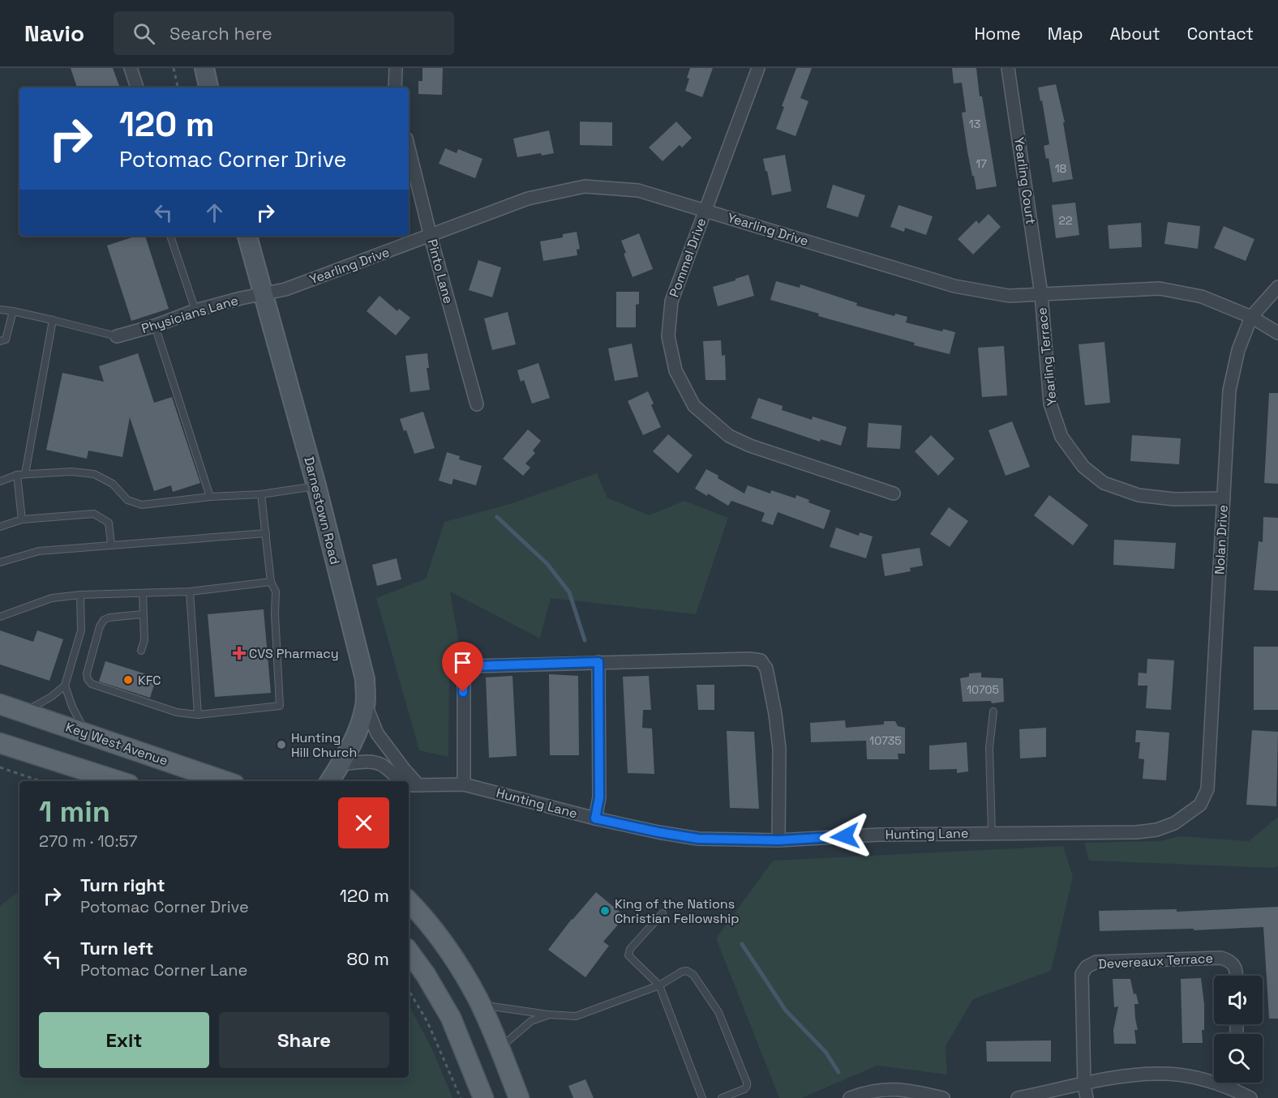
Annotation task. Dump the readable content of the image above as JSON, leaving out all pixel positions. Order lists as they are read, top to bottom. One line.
{"streets":{"main road":["Darnestown Road","Key West Avenue"],"street":["Yearling Court","Yearling Drive","Pommel Drive","Pinto Lane","Physicians Lane","Yearling Terrace","Nolan Drive","Hunting Lane","Devereaux Terrace"]},"crossings":[["Yearling Court","Yearling Drive"],["Yearling Court","Yearling Terrace"],["Yearling Drive","Pommel Drive"],["Yearling Drive","Pinto Lane"],["Yearling Drive","Physicians Lane"],["Yearling Drive","Yearling Terrace"],["Yearling Drive","Darnestown Road"],["Yearling Drive","Nolan Drive"],["Physicians Lane","Darnestown Road"],["Yearling Terrace","Nolan Drive"],["Nolan Drive","Hunting Lane"]],"places":{"health":["CVS Pharmacy"],"other":["KFC","Hunting Hill Church","King of the Nations Christian Fellowship"]},"house_numbers":["13","17","18","22","10705","10735"],"page":{"header":"Navio","search":"Search here","nav":["Home","Map","About","Contact"],"turn":["120 m","Potomac Corner Drive"],"heading":["1 min","270 m · 10:57"],"list":[{"name":"Turn right","note":"Potomac Corner Drive","value":"120 m"},{"name":"Turn left","note":"Potomac Corner Lane","value":"80 m"}],"buttons":["Exit","Share"]}}
